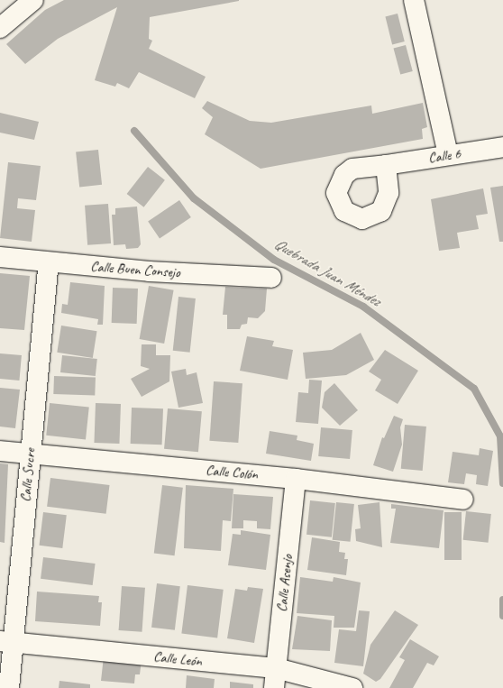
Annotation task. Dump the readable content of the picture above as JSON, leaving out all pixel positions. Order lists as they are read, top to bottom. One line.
{"streets":{"street":["Calle 6","Calle Buen Consejo","Calle Colón","Calle Sucre","Calle Asenjo","Calle León"]},"crossings":[["Calle Buen Consejo","Calle Sucre"],["Calle Colón","Calle Sucre"],["Calle Colón","Calle Asenjo"],["Calle Sucre","Calle León"],["Calle Asenjo","Calle León"]],"water":["Quebrada Juan Méndez"]}
